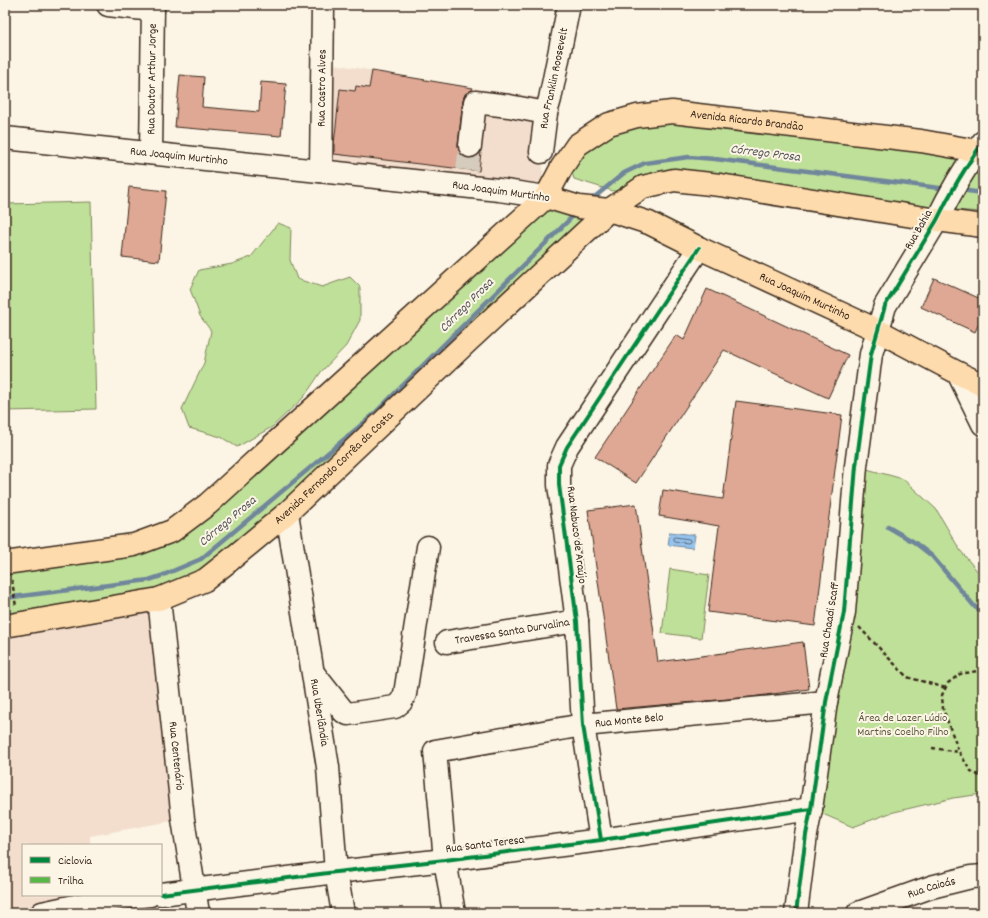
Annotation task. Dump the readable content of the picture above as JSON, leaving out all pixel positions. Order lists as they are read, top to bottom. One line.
{"streets":{"main road":["Avenida Ricardo Brandão","Rua Joaquim Murtinho","Avenida Fernando Corrêa da Costa"],"street":["Rua Franklin Roosevelt","Rua Doutor Arthur Jorge","Rua Castro Alves","Rua Bahia","Rua Nabuco de Araújo","Rua Chaadi Scaff","Travessa Santa Durvalina","Rua Uberlândia","Rua Monte Belo","Rua Centenário","Rua Santa Teresa","Rua Caioás"]},"crossings":[["Rua Doutor Arthur Jorge","Rua Joaquim Murtinho"],["Rua Castro Alves","Rua Joaquim Murtinho"],["Avenida Ricardo Brandão","Rua Joaquim Murtinho"],["Avenida Ricardo Brandão","Rua Bahia"],["Rua Joaquim Murtinho","Rua Bahia"],["Rua Joaquim Murtinho","Avenida Fernando Corrêa da Costa"],["Rua Joaquim Murtinho","Rua Nabuco de Araújo"],["Rua Joaquim Murtinho","Rua Chaadi Scaff"],["Rua Bahia","Rua Chaadi Scaff"],["Avenida Fernando Corrêa da Costa","Rua Uberlândia"],["Avenida Fernando Corrêa da Costa","Rua Centenário"],["Rua Nabuco de Araújo","Travessa Santa Durvalina"],["Rua Nabuco de Araújo","Rua Monte Belo"],["Rua Nabuco de Araújo","Rua Santa Teresa"],["Rua Chaadi Scaff","Rua Monte Belo"],["Rua Chaadi Scaff","Rua Santa Teresa"],["Rua Uberlândia","Rua Santa Teresa"],["Rua Monte Belo","Rua Santa Teresa"],["Rua Centenário","Rua Santa Teresa"]],"water":["Córrego Prosa"],"parks":["Área de Lazer Lúdio Martins Coelho Filho"],"legend":["Ciclovia","Trilha"]}
